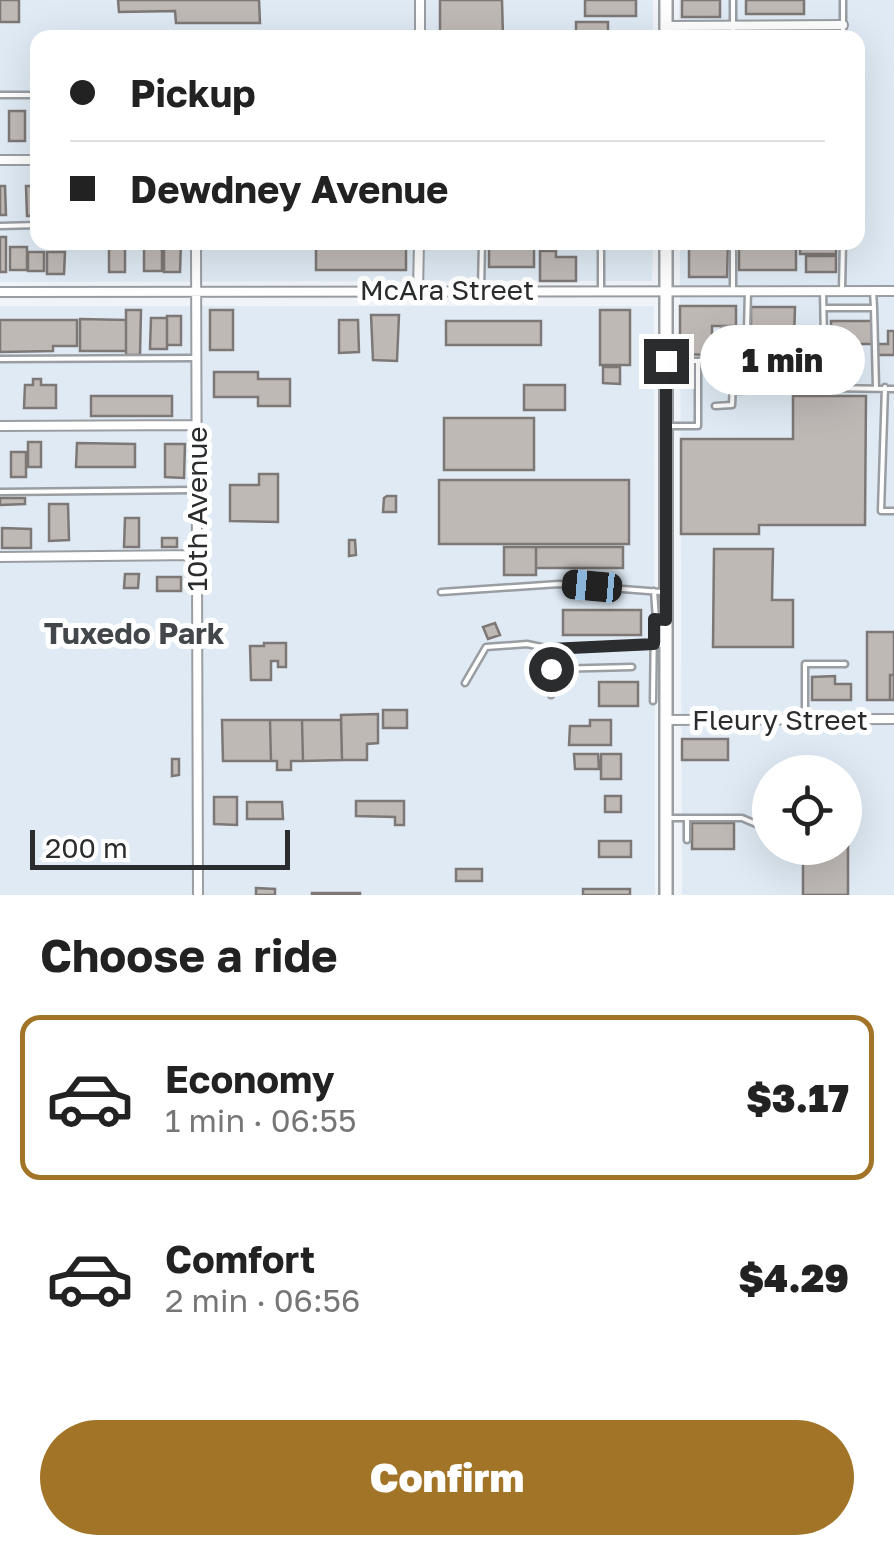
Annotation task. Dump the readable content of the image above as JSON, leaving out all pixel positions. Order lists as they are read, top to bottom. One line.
{"streets":{"street":["McAra Street","10th Avenue","Fleury Street"]},"crossings":[["McAra Street","10th Avenue"]],"districts":["Tuxedo Park"],"scale_bar":"200 m","page":{"banner":["Pickup","Dewdney Avenue"],"bubble":"1 min","scale":"200 m","heading":"Choose a ride","list":[{"name":"Economy","note":"1 min · 06:55","value":"$3.17"},{"name":"Comfort","note":"2 min · 06:56","value":"$4.29"}],"buttons":"Confirm"}}
